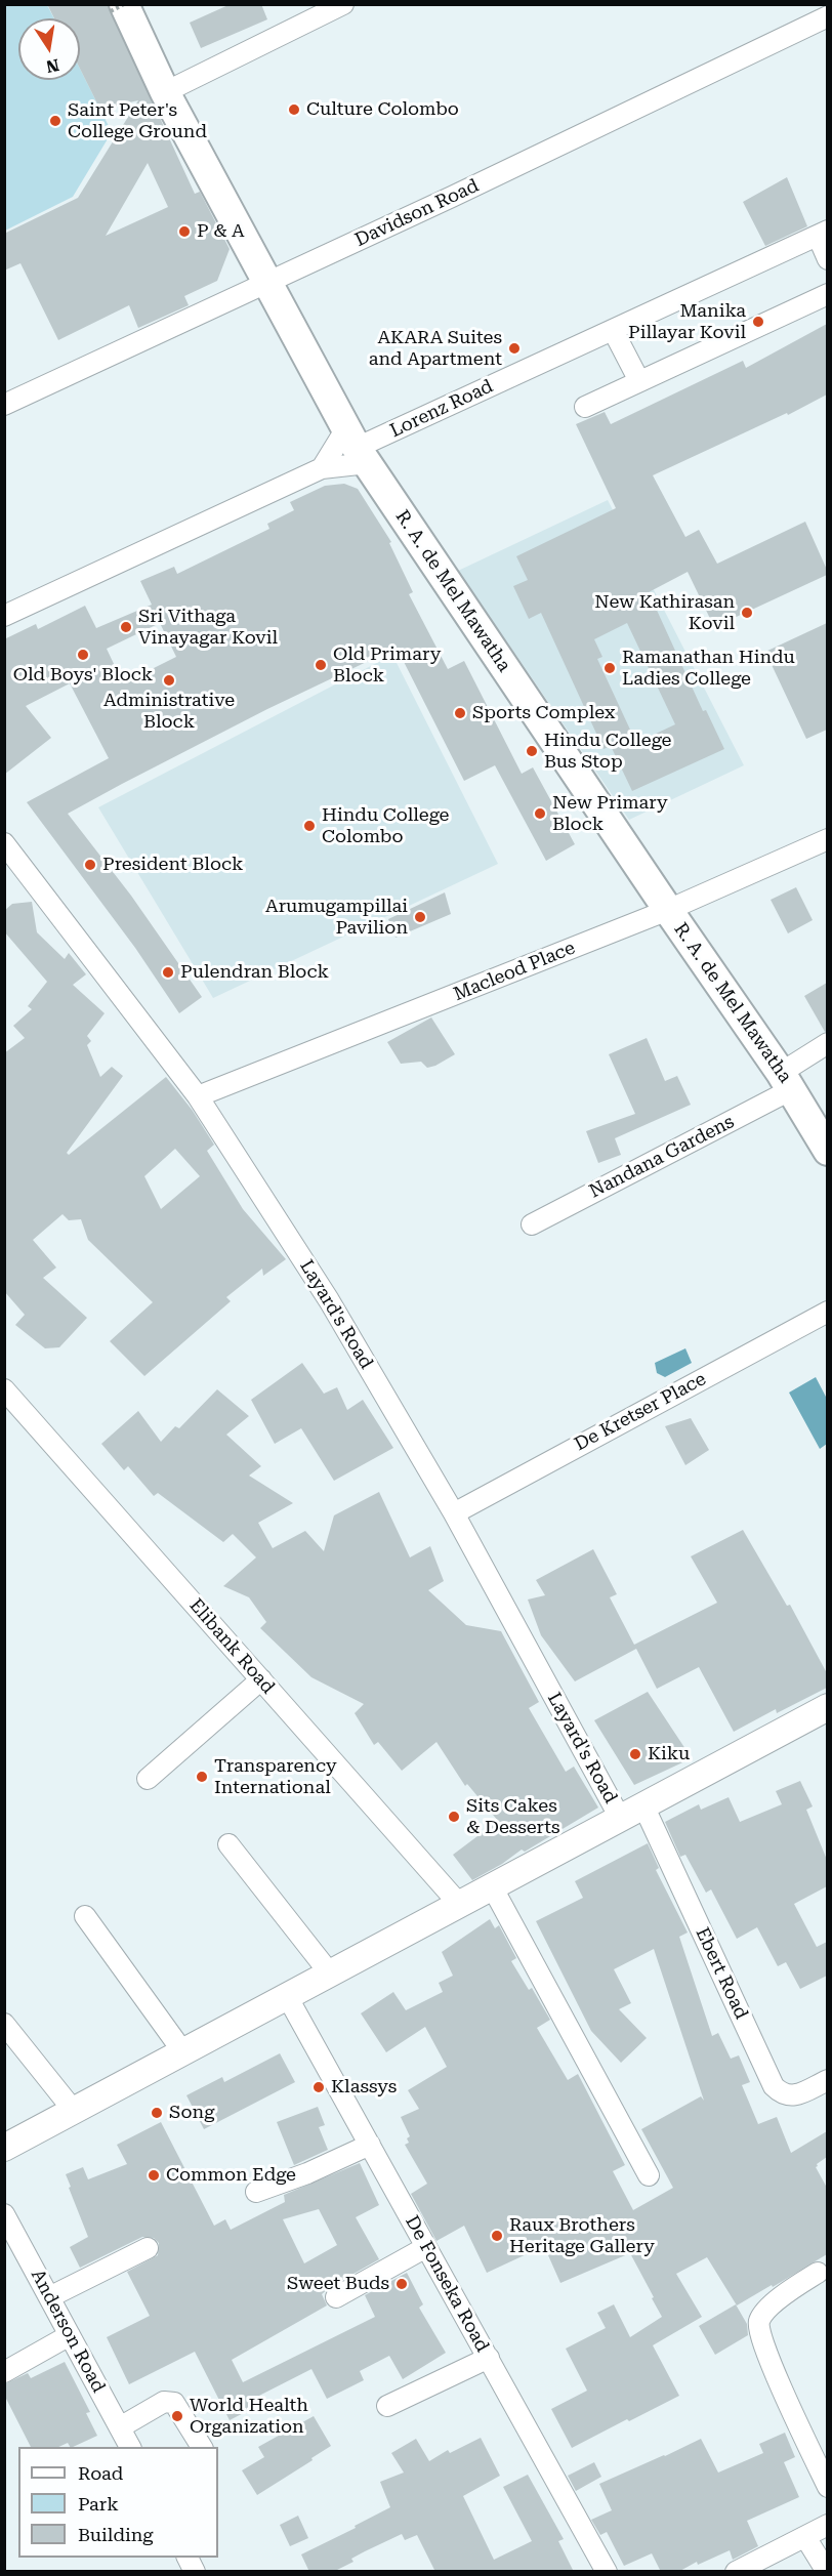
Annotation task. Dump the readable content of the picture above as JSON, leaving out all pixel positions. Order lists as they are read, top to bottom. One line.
{"streets":{"highway":["R. A. de Mel Mawatha"],"street":["Davidson Road","Lorenz Road","Macleod Place","Nandana Gardens","Layard's Road","De Kretser Place","Elibank Road","Ebert Road","De Fonseka Road","Anderson Road"]},"crossings":[["Davidson Road","R. A. de Mel Mawatha"],["Lorenz Road","R. A. de Mel Mawatha"],["R. A. de Mel Mawatha","Macleod Place"],["R. A. de Mel Mawatha","Nandana Gardens"],["Macleod Place","Layard's Road"],["Layard's Road","De Kretser Place"]],"places":["Culture Colombo","Saint Peter's College Ground","P & A","Manika Pillayar Kovil","AKARA Suites and Apartment","New Kathirasan Kovil","Sri Vithaga Vinayagar Kovil","Old Boys' Block","Old Primary Block","Ramanathan Hindu Ladies College","Administrative Block","Sports Complex","Hindu College Bus Stop","New Primary Block","Hindu College Colombo","President Block","Arumugampillai Pavilion","Pulendran Block","Kiku","Transparency International","Sits Cakes & Desserts","Klassys","Song","Common Edge","Raux Brothers Heritage Gallery","Sweet Buds","World Health Organization"],"legend":["Road","Park","Building"],"north":"bottom"}
